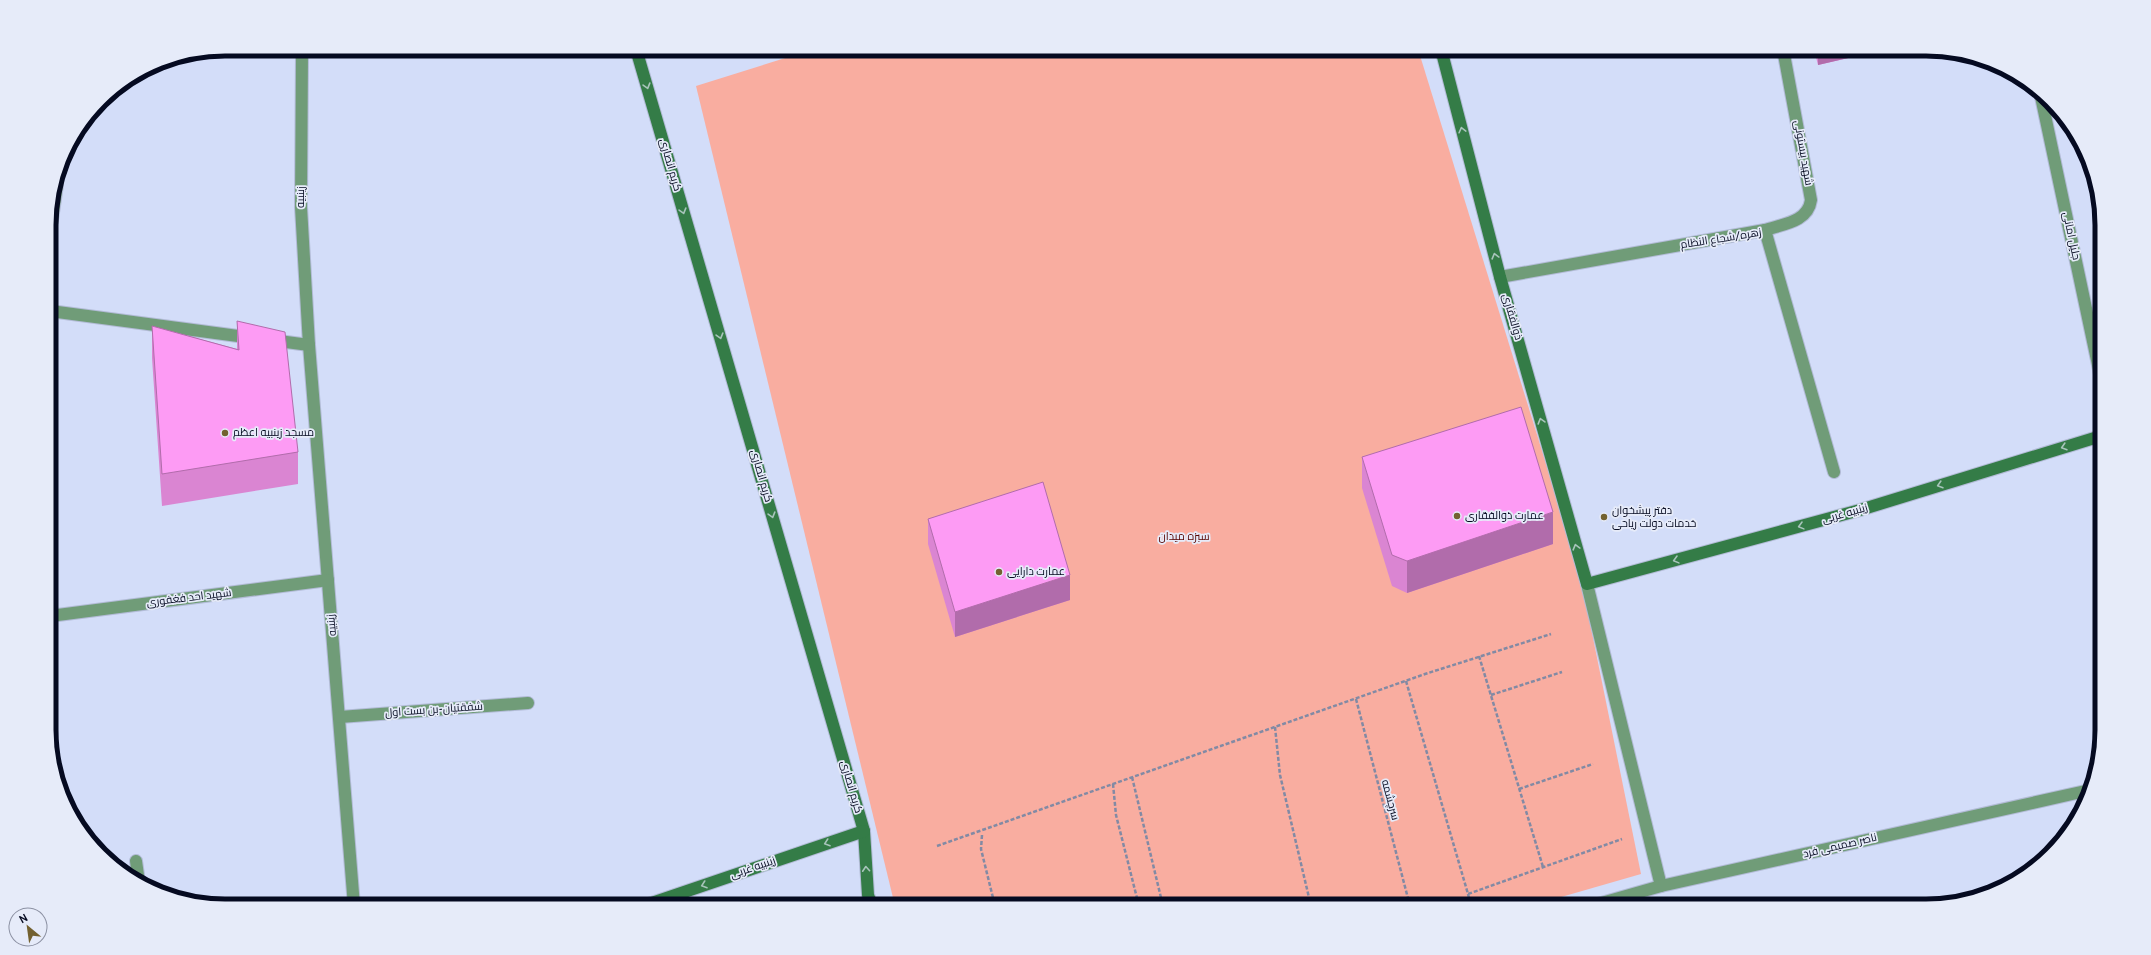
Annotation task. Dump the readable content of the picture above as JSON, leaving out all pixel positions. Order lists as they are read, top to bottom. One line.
{"streets":{"main road":["کریم انصاری","ذوالفقاری","زینبیه غربی"],"street":["شهید بیستونی","زینبیه","جلیل امانی","زهره/شجاع النظام","شهید احد فغفوری","شفقتیان-بن بست اول","ناصر صمیمی فرد"],"path":["سرچشمه"]},"crossings":[["شهید بیستونی","زهره/شجاع النظام"],["کریم انصاری","زینبیه غربی"],["زینبیه","شهید احد فغفوری"],["زینبیه","شفقتیان-بن بست اول"],["زهره/شجاع النظام","ذوالفقاری"],["ذوالفقاری","زینبیه غربی"]],"one_way":["کریم انصاری","ذوالفقاری","زینبیه غربی"],"parks":["سبزه میدان"],"places":["مسجد زینبیه اعظم","عمارت ذوالفقاری","دفتر پیشخوان خدمات دولت ریاحی","عمارت دارایی"],"north":"top left"}
